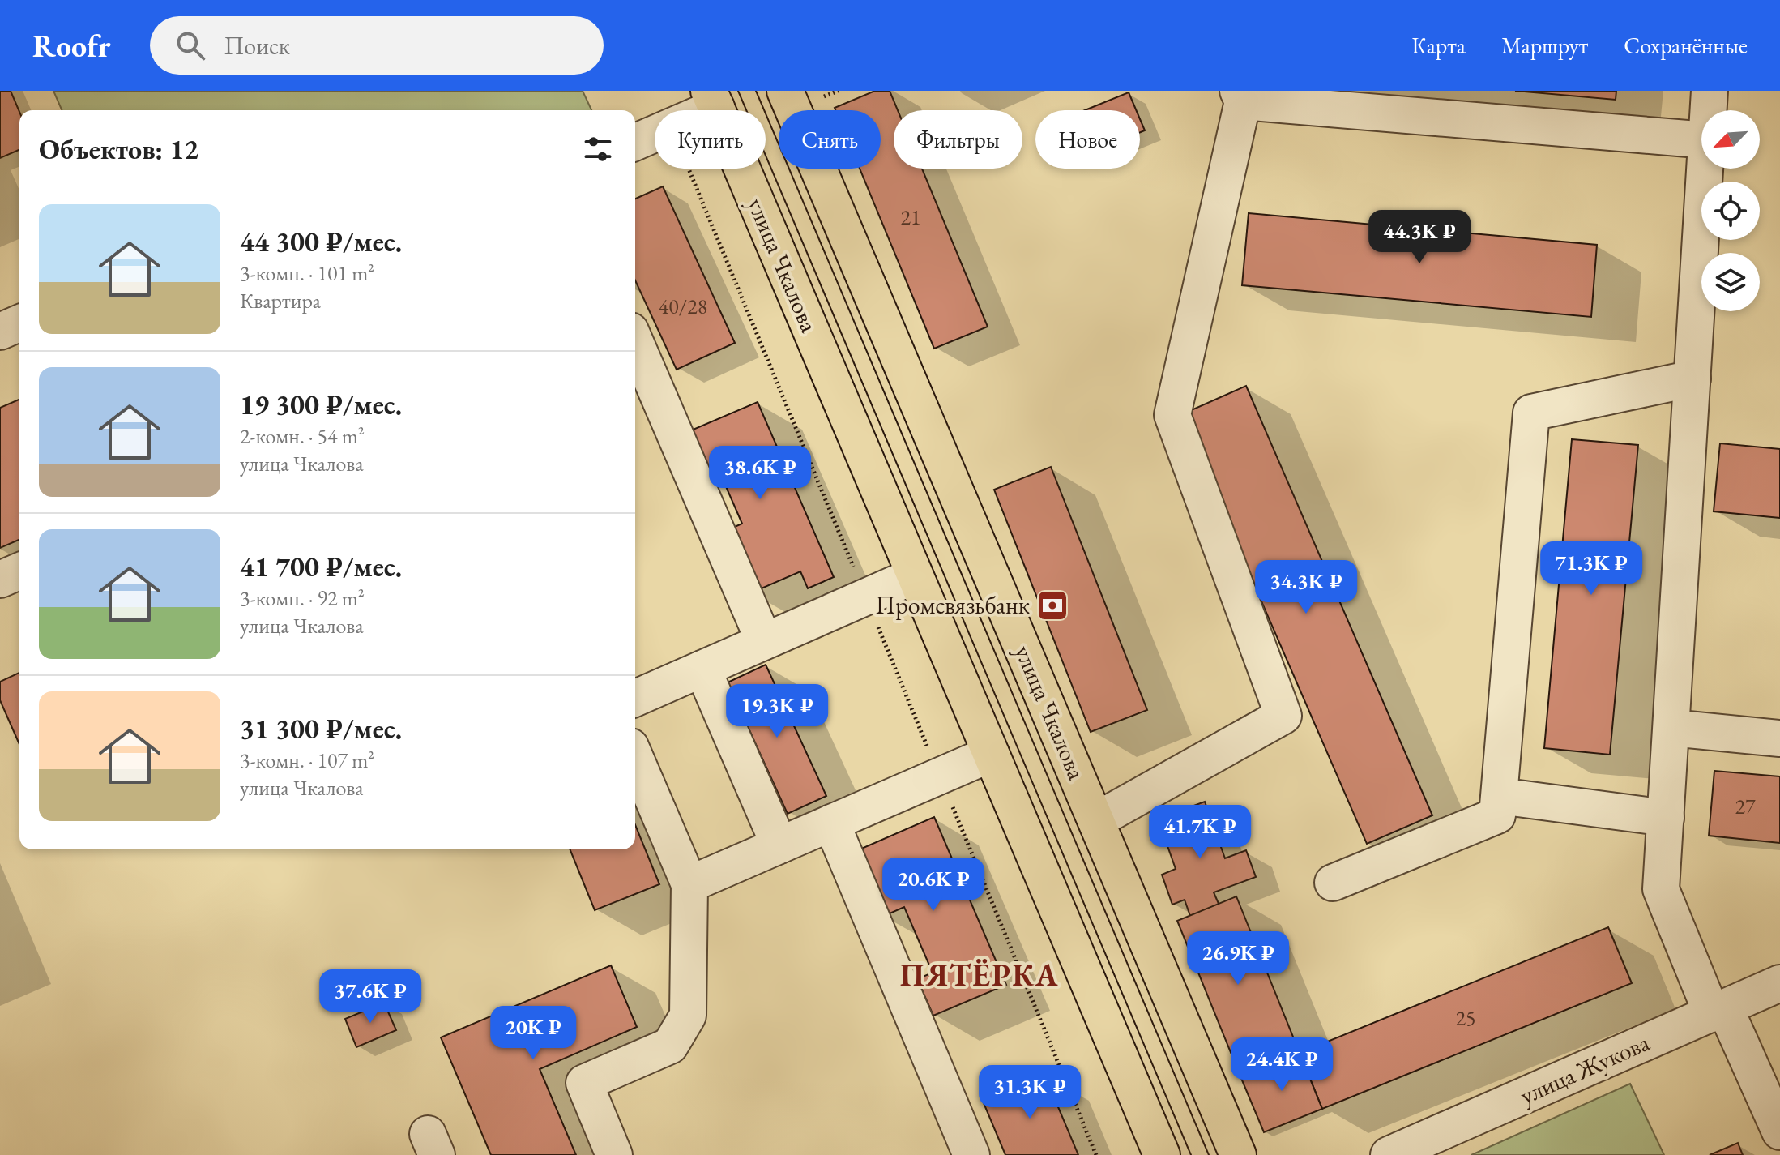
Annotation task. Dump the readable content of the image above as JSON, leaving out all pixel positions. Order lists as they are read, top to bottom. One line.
{"streets":{"main road":["улица Чкалова"],"street":["улица Жукова"]},"districts":["ПЯТЁРКА"],"places":{"bank":["Промсвязьбанк"]},"house_numbers":["21","40/28","27","25"],"north":"bottom left","page":{"header":"Roofr","search":"Поиск","nav":["Карта","Маршрут","Сохранённые"],"chip":["Купить","Снять","Фильтры","Новое"],"heading":"Объектов: 12","list":[{"name":"44 300 ₽/мес.","note":"3-комн. · 101 m² · Квартира"},{"name":"19 300 ₽/мес.","note":"2-комн. · 54 m² · улица Чкалова"},{"name":"41 700 ₽/мес.","note":"3-комн. · 92 m² · улица Чкалова"},{"name":"31 300 ₽/мес.","note":"3-комн. · 107 m² · улица Чкалова"}],"price":["44.3K ₽","38.6K ₽","71.3K ₽","34.3K ₽","19.3K ₽","41.7K ₽","20.6K ₽","26.9K ₽","37.6K ₽","20K ₽","24.4K ₽","31.3K ₽"]}}
